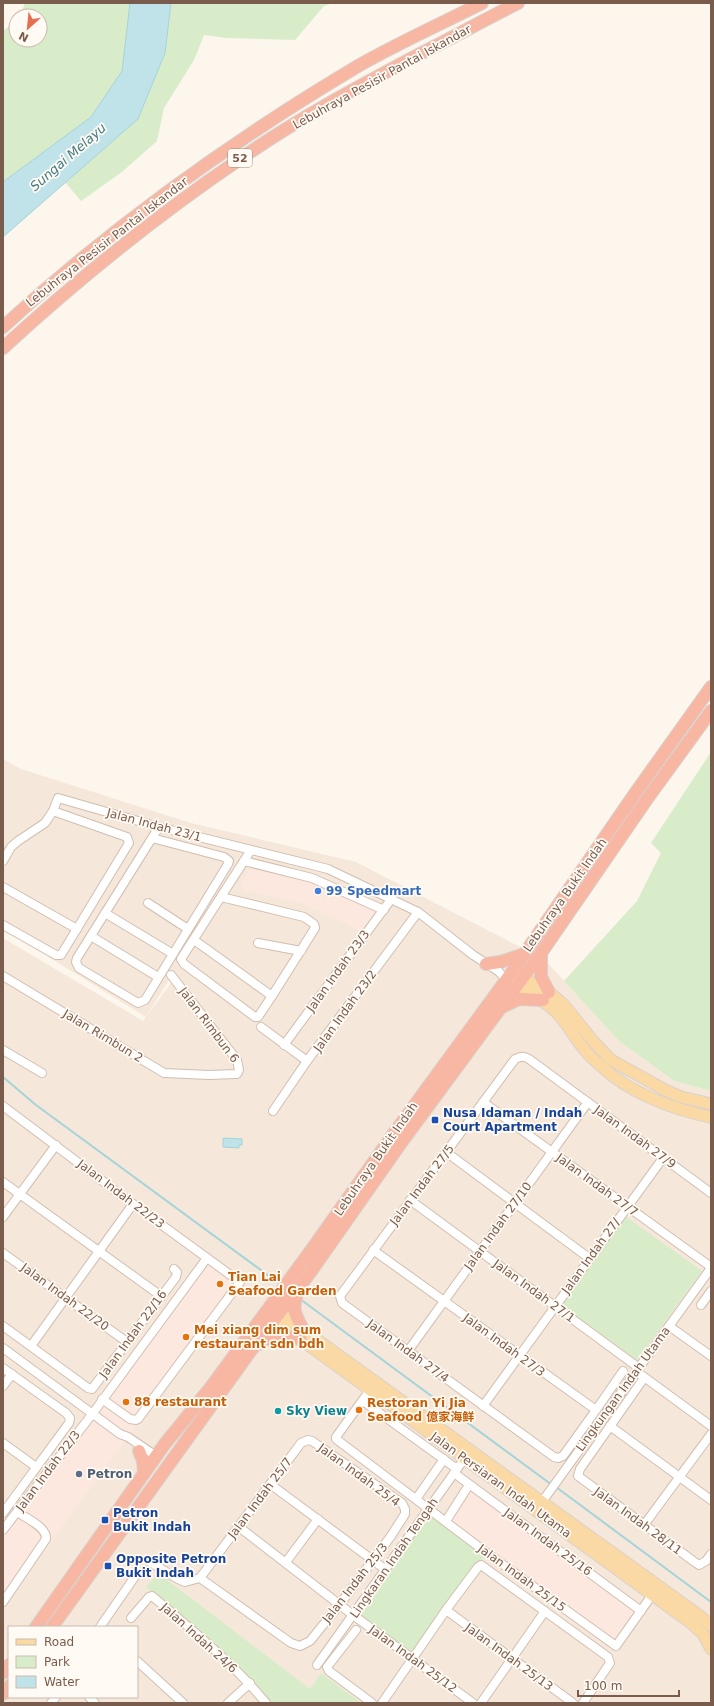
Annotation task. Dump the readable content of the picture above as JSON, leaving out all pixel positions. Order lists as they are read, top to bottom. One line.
{"streets":{"highway":["Lebuhraya Pesisir Pantai Iskandar","52","Lebuhraya Bukit Indah"],"main road":["Jalan Persiaran Indah Utama"],"street":["Jalan Indah 23/1","Jalan Indah 23/3","Jalan Indah 23/2","Jalan Rimbun 6","Jalan Rimbun 2","Jalan Indah 27/9","Jalan Indah 27/5","Jalan Indah 27/7","Jalan Indah 22/23","Jalan Indah 27/10","Jalan Indah 27/","Jalan Indah 27/1","Jalan Indah 22/20","Jalan Indah 22/16","Jalan Indah 27/3","Jalan Indah 27/4","Lingkungan Indah Utama","Jalan Indah 22/3","Jalan Indah 25/4","Jalan Indah 25/7","Jalan Indah 28/11","Jalan Indah 25/16","Lingkaran Indah Tengah","Jalan Indah 25/15","Jalan Indah 25/3","Jalan Indah 24/6","Jalan Indah 25/13","Jalan Indah 25/12"]},"crossings":[["Jalan Indah 23/1","Lebuhraya Bukit Indah"],["Jalan Indah 23/1","Jalan Indah 23/3"],["Jalan Indah 23/1","Jalan Indah 23/2"],["Lebuhraya Bukit Indah","Jalan Persiaran Indah Utama"],["Jalan Rimbun 6","Jalan Rimbun 2"],["Jalan Indah 27/9","Jalan Indah 27/5"],["Jalan Indah 27/9","Jalan Indah 27/10"],["Jalan Indah 27/9","Jalan Indah 27/"],["Jalan Indah 27/5","Jalan Indah 27/7"],["Jalan Indah 27/5","Jalan Indah 27/1"],["Jalan Indah 27/5","Jalan Indah 27/3"],["Jalan Indah 27/5","Jalan Indah 27/4"],["Jalan Indah 27/7","Jalan Indah 27/10"],["Jalan Indah 27/7","Jalan Indah 27/"],["Jalan Indah 27/7","Lingkungan Indah Utama"],["Jalan Indah 22/23","Jalan Indah 22/3"],["Jalan Indah 27/10","Jalan Indah 27/1"],["Jalan Indah 27/10","Jalan Indah 27/3"],["Jalan Indah 27/10","Jalan Indah 27/4"],["Jalan Indah 27/","Jalan Indah 27/1"],["Jalan Indah 27/","Jalan Indah 27/3"],["Jalan Indah 27/","Jalan Indah 27/4"],["Jalan Indah 27/1","Lingkungan Indah Utama"],["Jalan Indah 22/20","Jalan Indah 22/16"],["Jalan Indah 27/3","Jalan Indah 27/4"],["Lingkungan Indah Utama","Jalan Persiaran Indah Utama"],["Jalan Indah 25/4","Jalan Indah 25/7"],["Jalan Indah 25/4","Jalan Indah 25/3"],["Jalan Persiaran Indah Utama","Lingkaran Indah Tengah"],["Jalan Indah 25/7","Jalan Indah 25/3"],["Jalan Indah 25/7","Jalan Indah 25/12"],["Jalan Indah 25/16","Lingkaran Indah Tengah"],["Jalan Indah 25/16","Jalan Indah 25/15"],["Lingkaran Indah Tengah","Jalan Indah 25/15"],["Lingkaran Indah Tengah","Jalan Indah 25/12"],["Jalan Indah 25/3","Jalan Indah 25/12"]],"water":["Sungai Melayu"],"places":{"other":["99 Speedmart","Tian Lai Seafood Garden","Mei xiang dim sum restaurant sdn bdh","88 restaurant","Restoran Yi Jia Seafood 億家海鲜","Sky View","Petron"],"transit":["Nusa Idaman / Indah Court Apartment","Petron Bukit Indah","Opposite Petron Bukit Indah"]},"legend":["Road","Park","Water"],"scale_bar":"100 m","north":"bottom left"}
